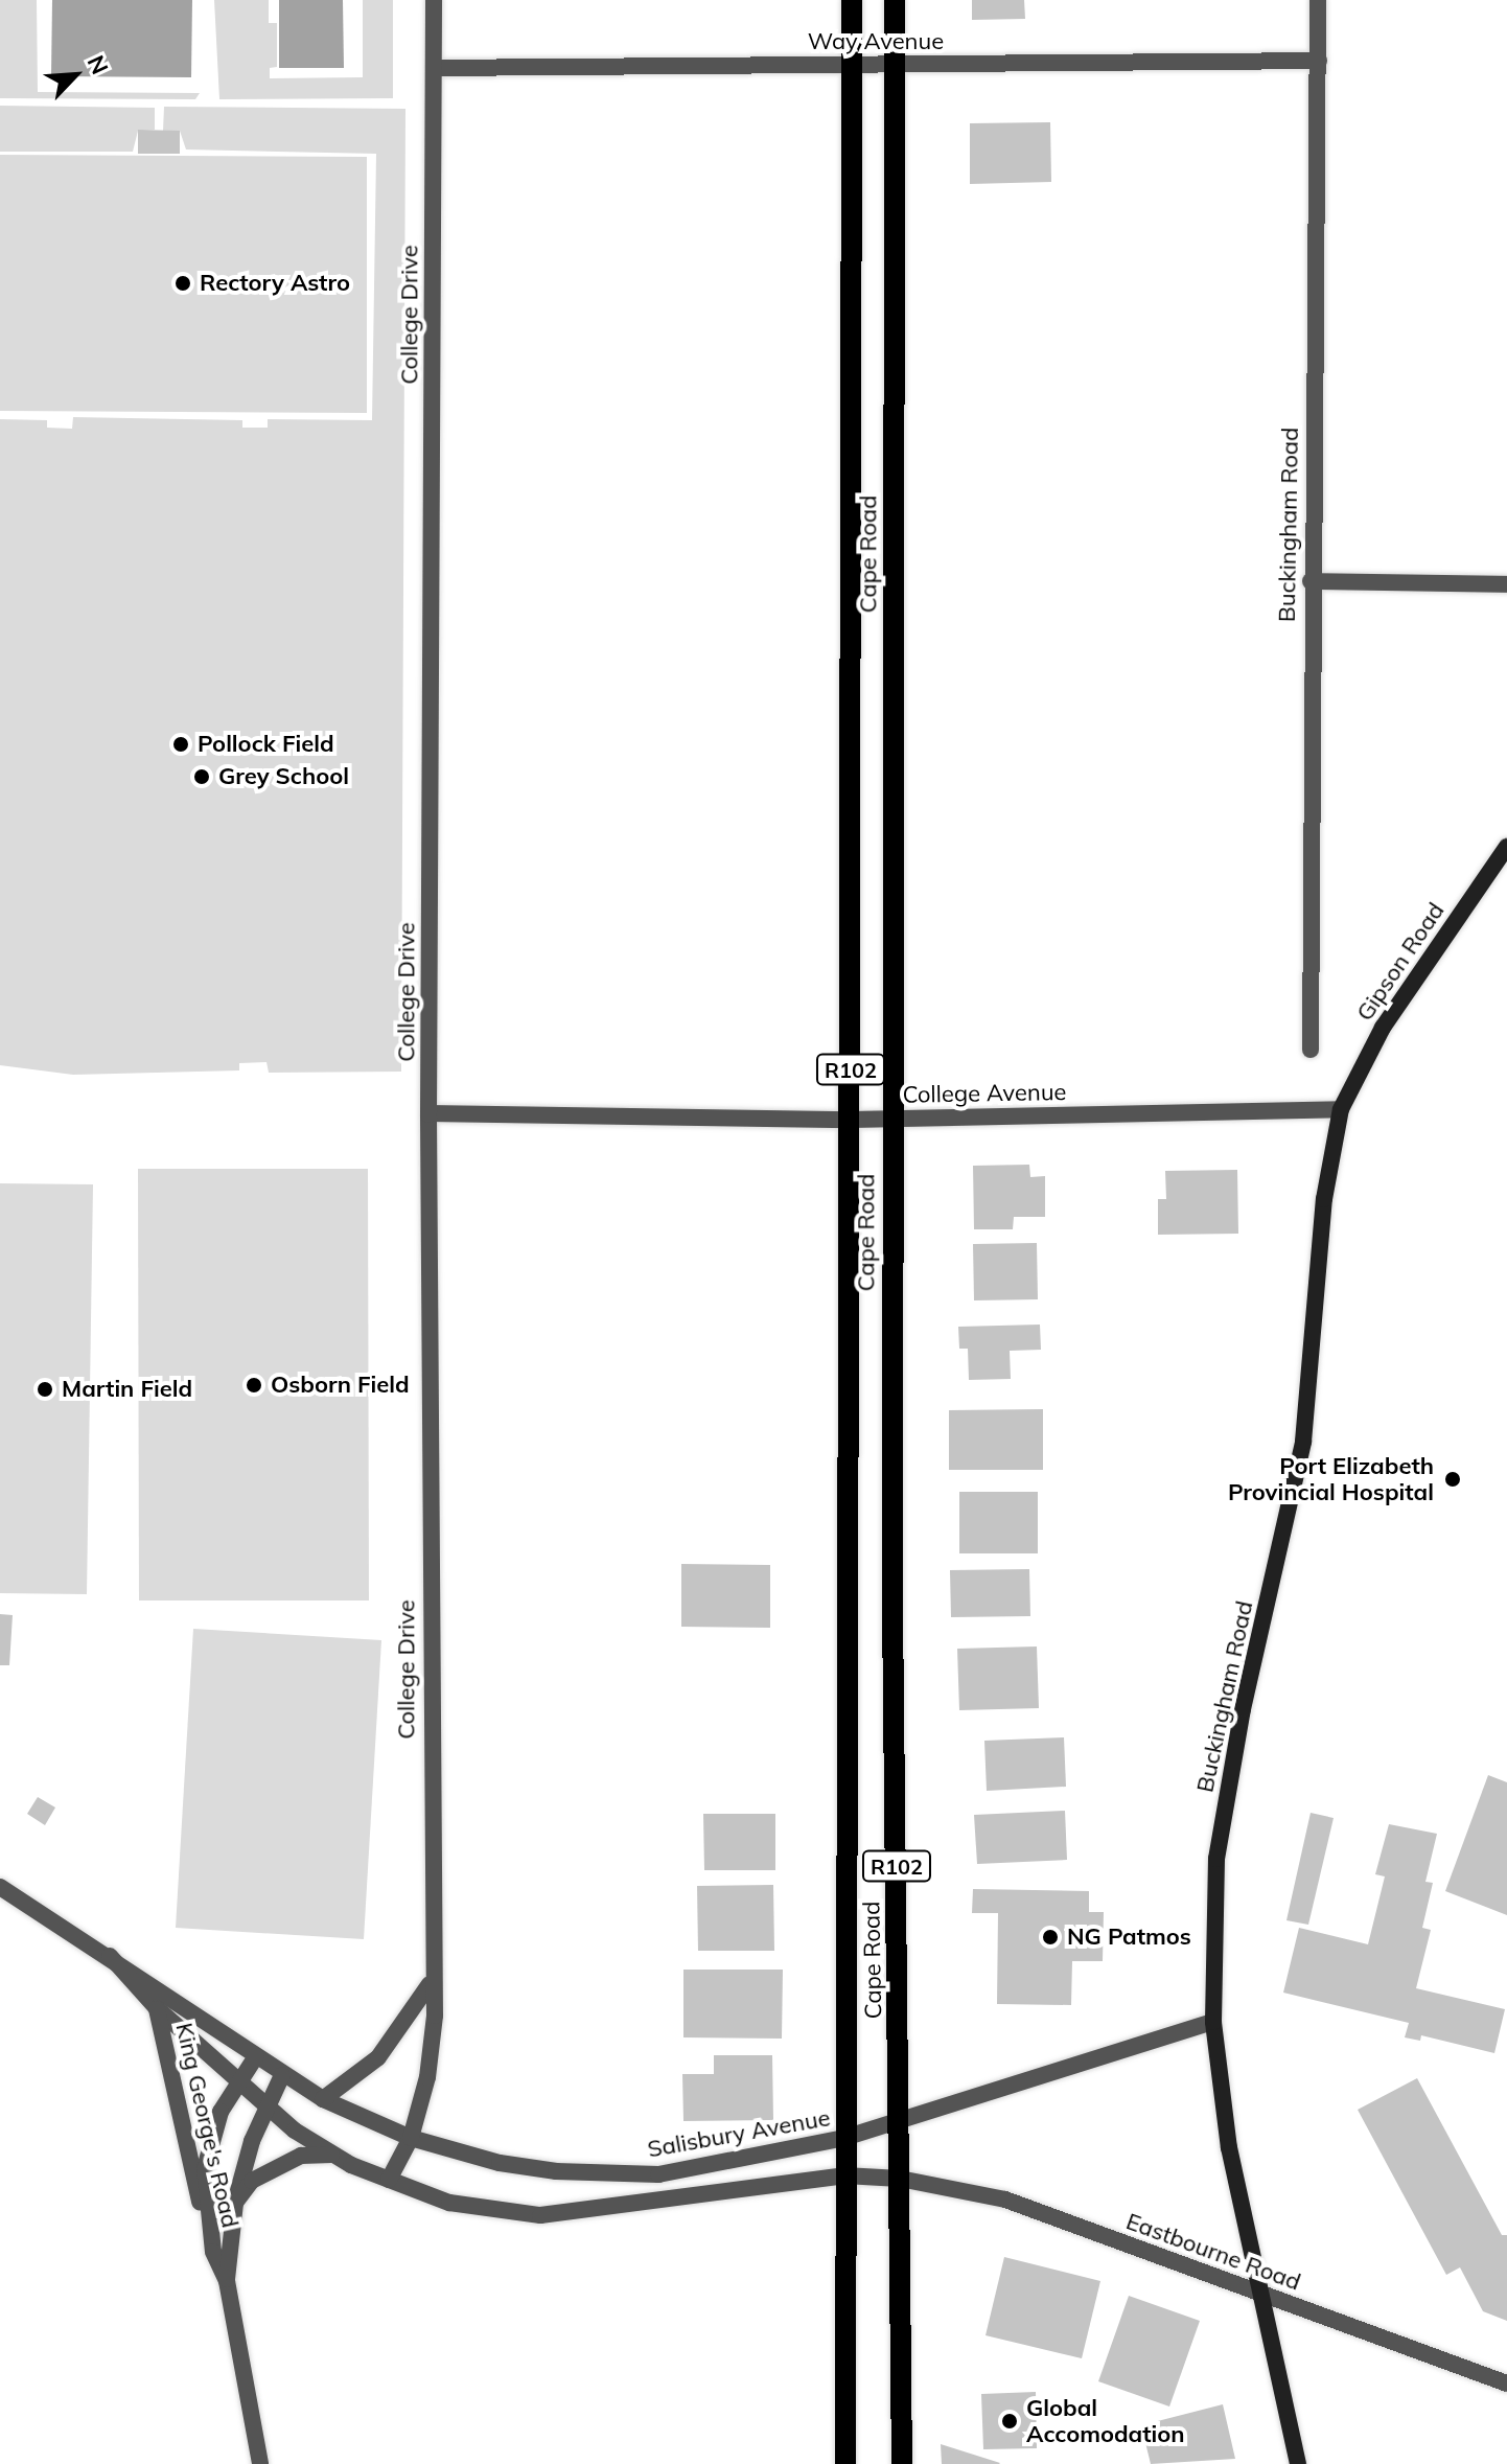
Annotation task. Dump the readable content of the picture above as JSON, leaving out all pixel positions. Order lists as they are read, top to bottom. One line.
{"streets":{"main road":["Cape Road","R102"],"street":["Way Avenue","College Drive","Buckingham Road","Gipson Road","College Avenue","King George's Road","Salisbury Avenue","Eastbourne Road"]},"crossings":[["Way Avenue","College Drive"],["Way Avenue","Buckingham Road"],["Way Avenue","Cape Road"],["College Drive","College Avenue"],["College Drive","Salisbury Avenue"],["Buckingham Road","Gipson Road"],["Buckingham Road","College Avenue"],["Buckingham Road","Salisbury Avenue"],["Buckingham Road","Eastbourne Road"],["Cape Road","College Avenue"],["Cape Road","Salisbury Avenue"],["Cape Road","Eastbourne Road"],["Gipson Road","College Avenue"],["King George's Road","Salisbury Avenue"],["Salisbury Avenue","Eastbourne Road"]],"places":["Rectory Astro","Pollock Field","Grey School","Osborn Field","Martin Field","Port Elizabeth Provincial Hospital","NG Patmos","Global Accomodation"],"north":"top right"}
